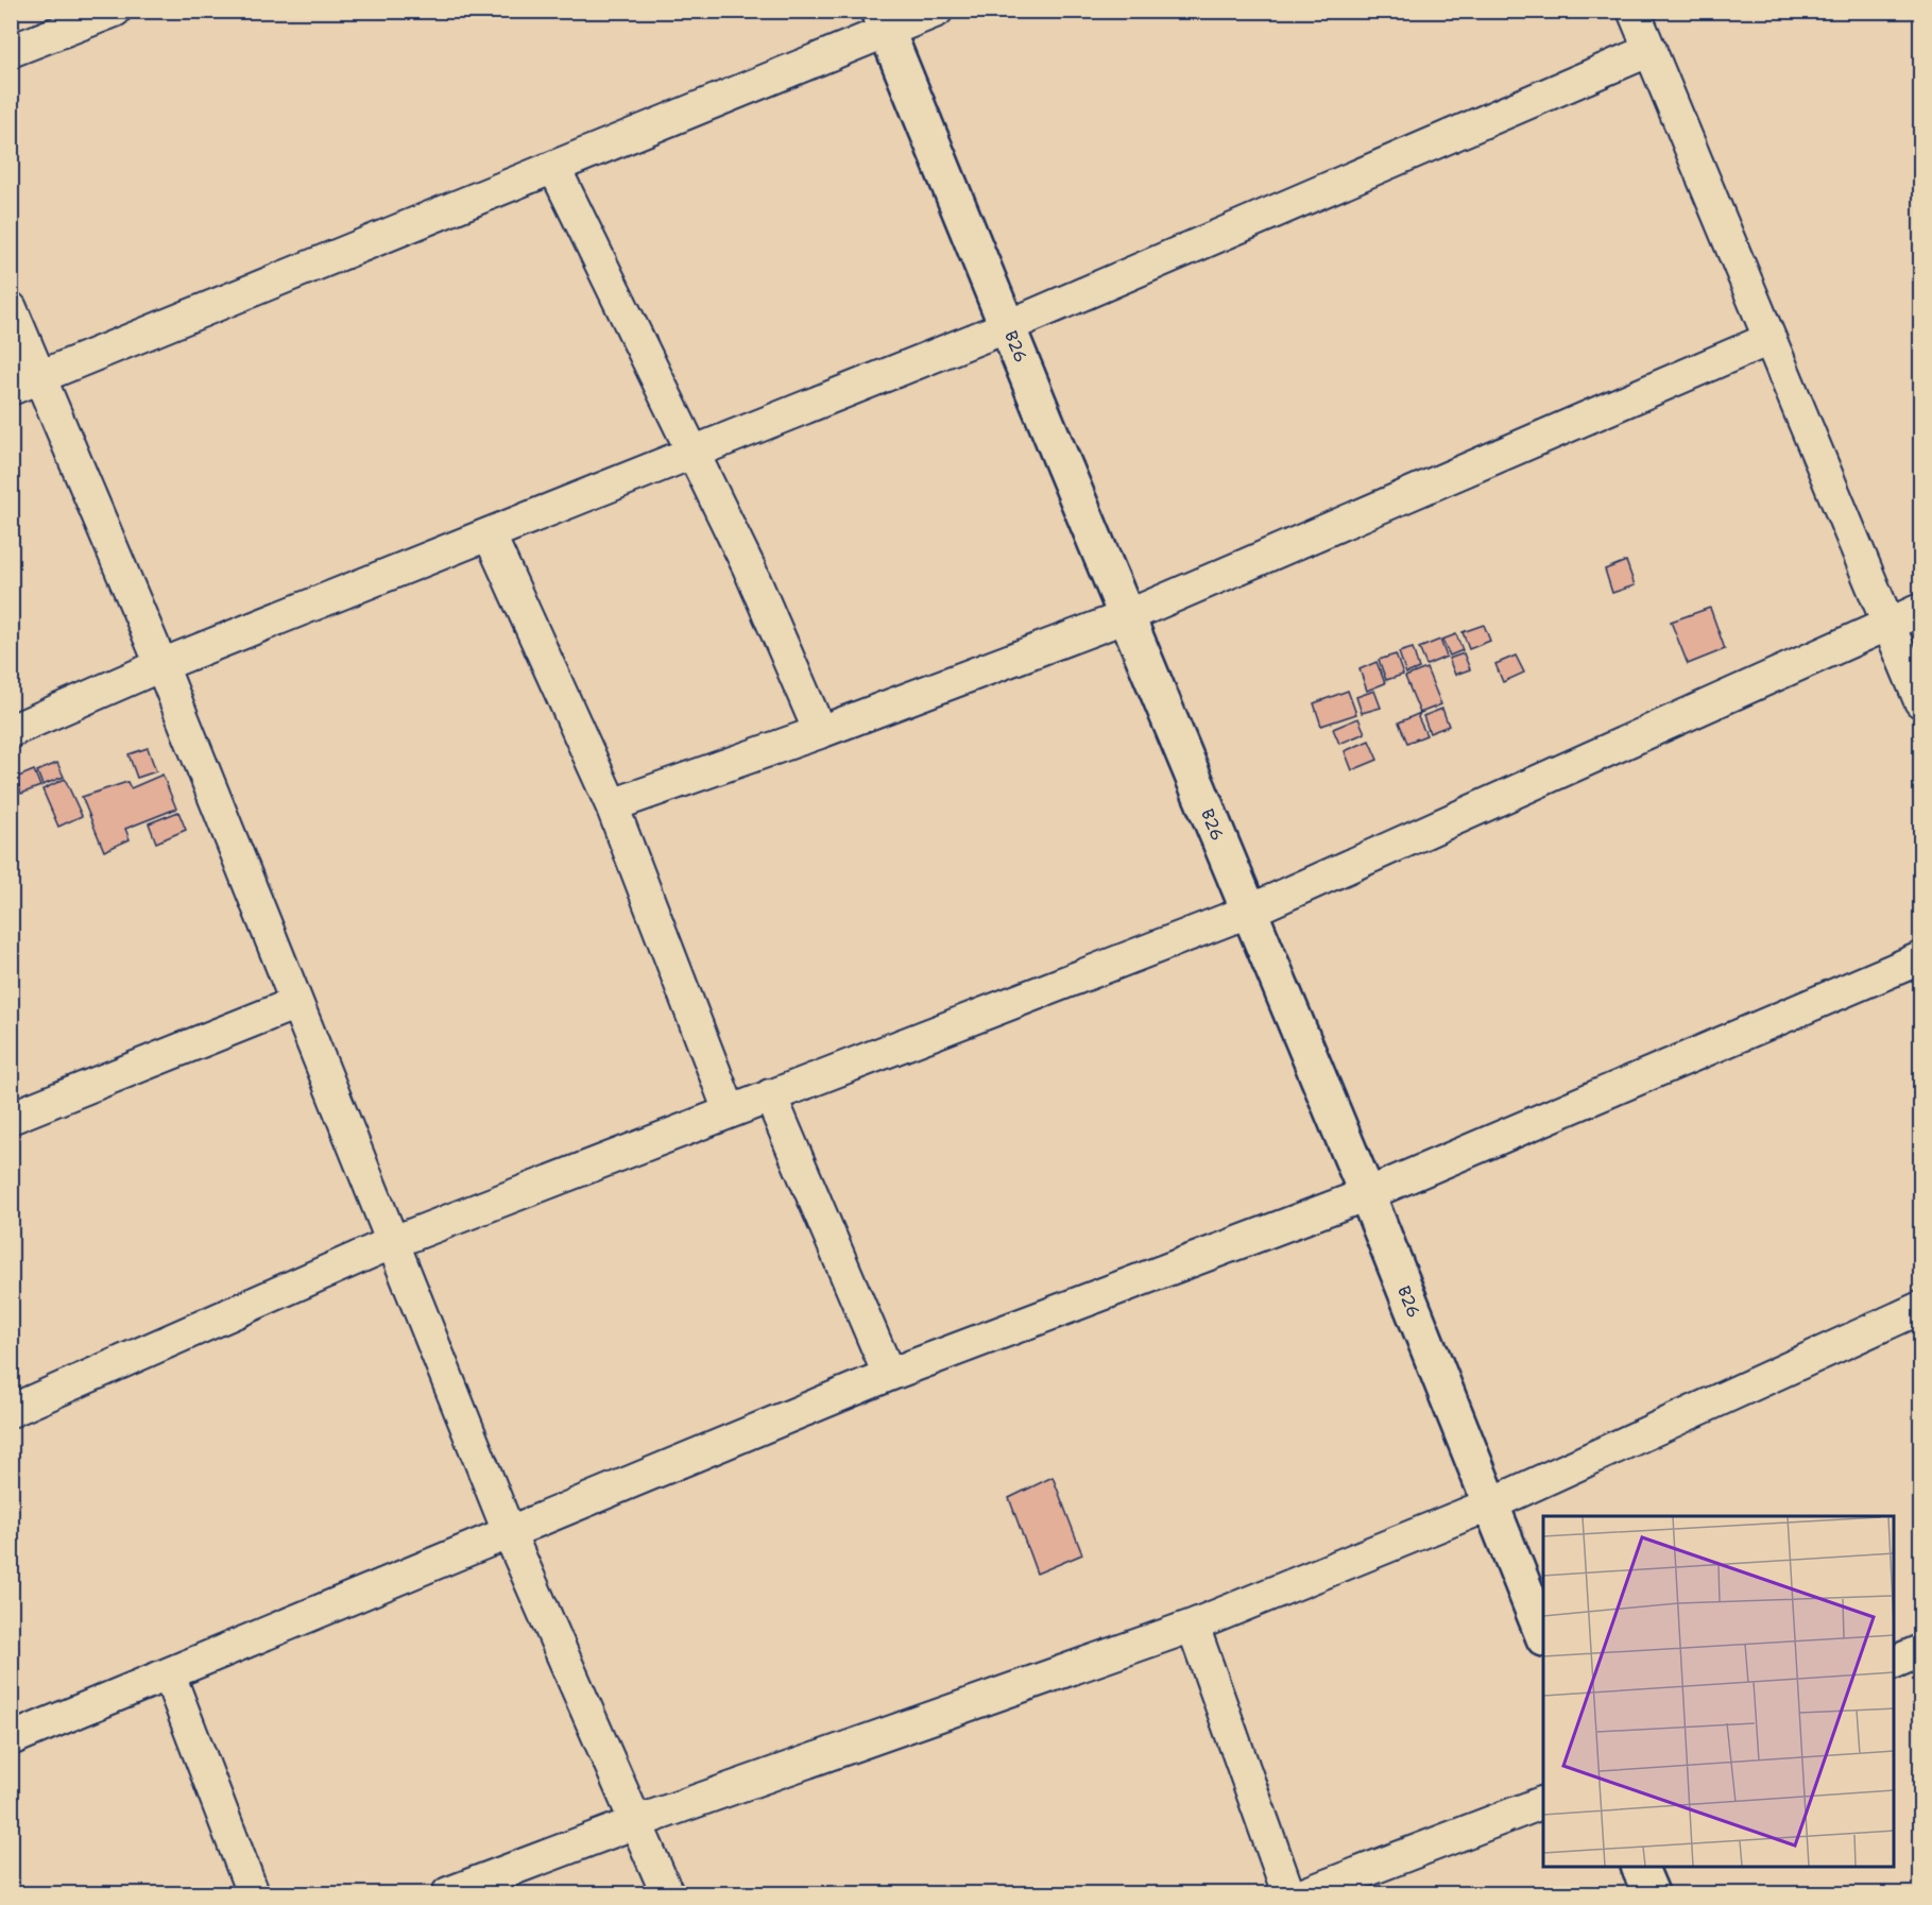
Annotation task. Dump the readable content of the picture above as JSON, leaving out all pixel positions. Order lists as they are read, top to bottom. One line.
{"streets":{"highway":["B26"]}}
